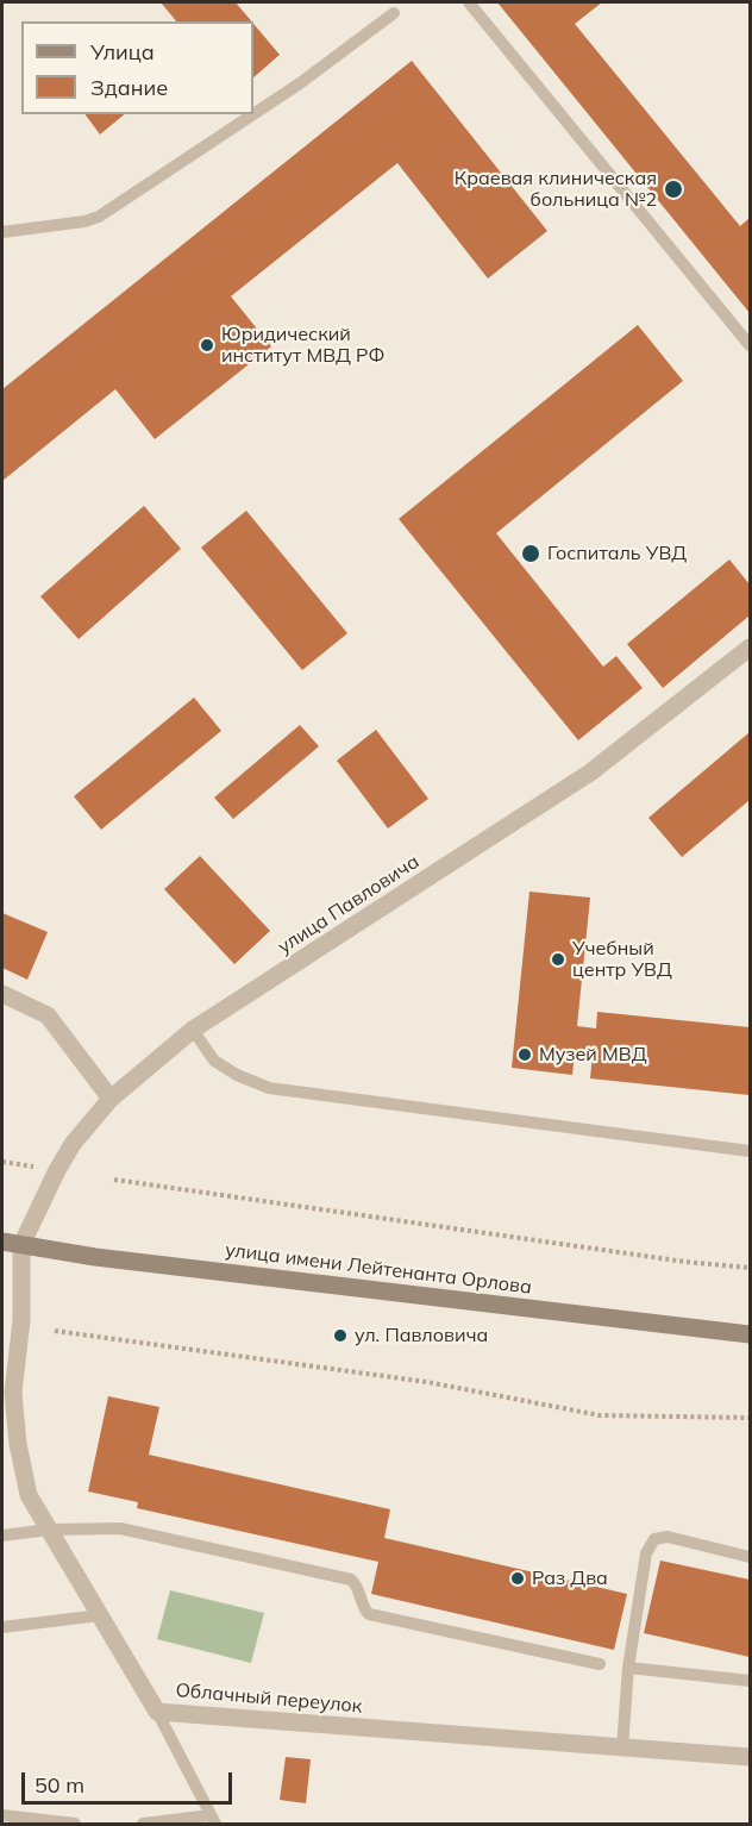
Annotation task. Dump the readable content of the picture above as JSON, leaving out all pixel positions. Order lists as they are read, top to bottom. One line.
{"streets":{"main road":["улица имени Лейтенанта Орлова"],"street":["улица Павловича","Облачный переулок"]},"crossings":[["улица Павловича","улица имени Лейтенанта Орлова"],["улица Павловича","Облачный переулок"],["улица имени Лейтенанта Орлова","Облачный переулок"]],"places":["Краевая клиническая больница №2","Юридический институт МВД РФ","Госпиталь УВД","Учебный центр УВД","Музей МВД","ул. Павловича","Раз Два"],"legend":["Улица","Здание"],"scale_bar":"50 m"}
